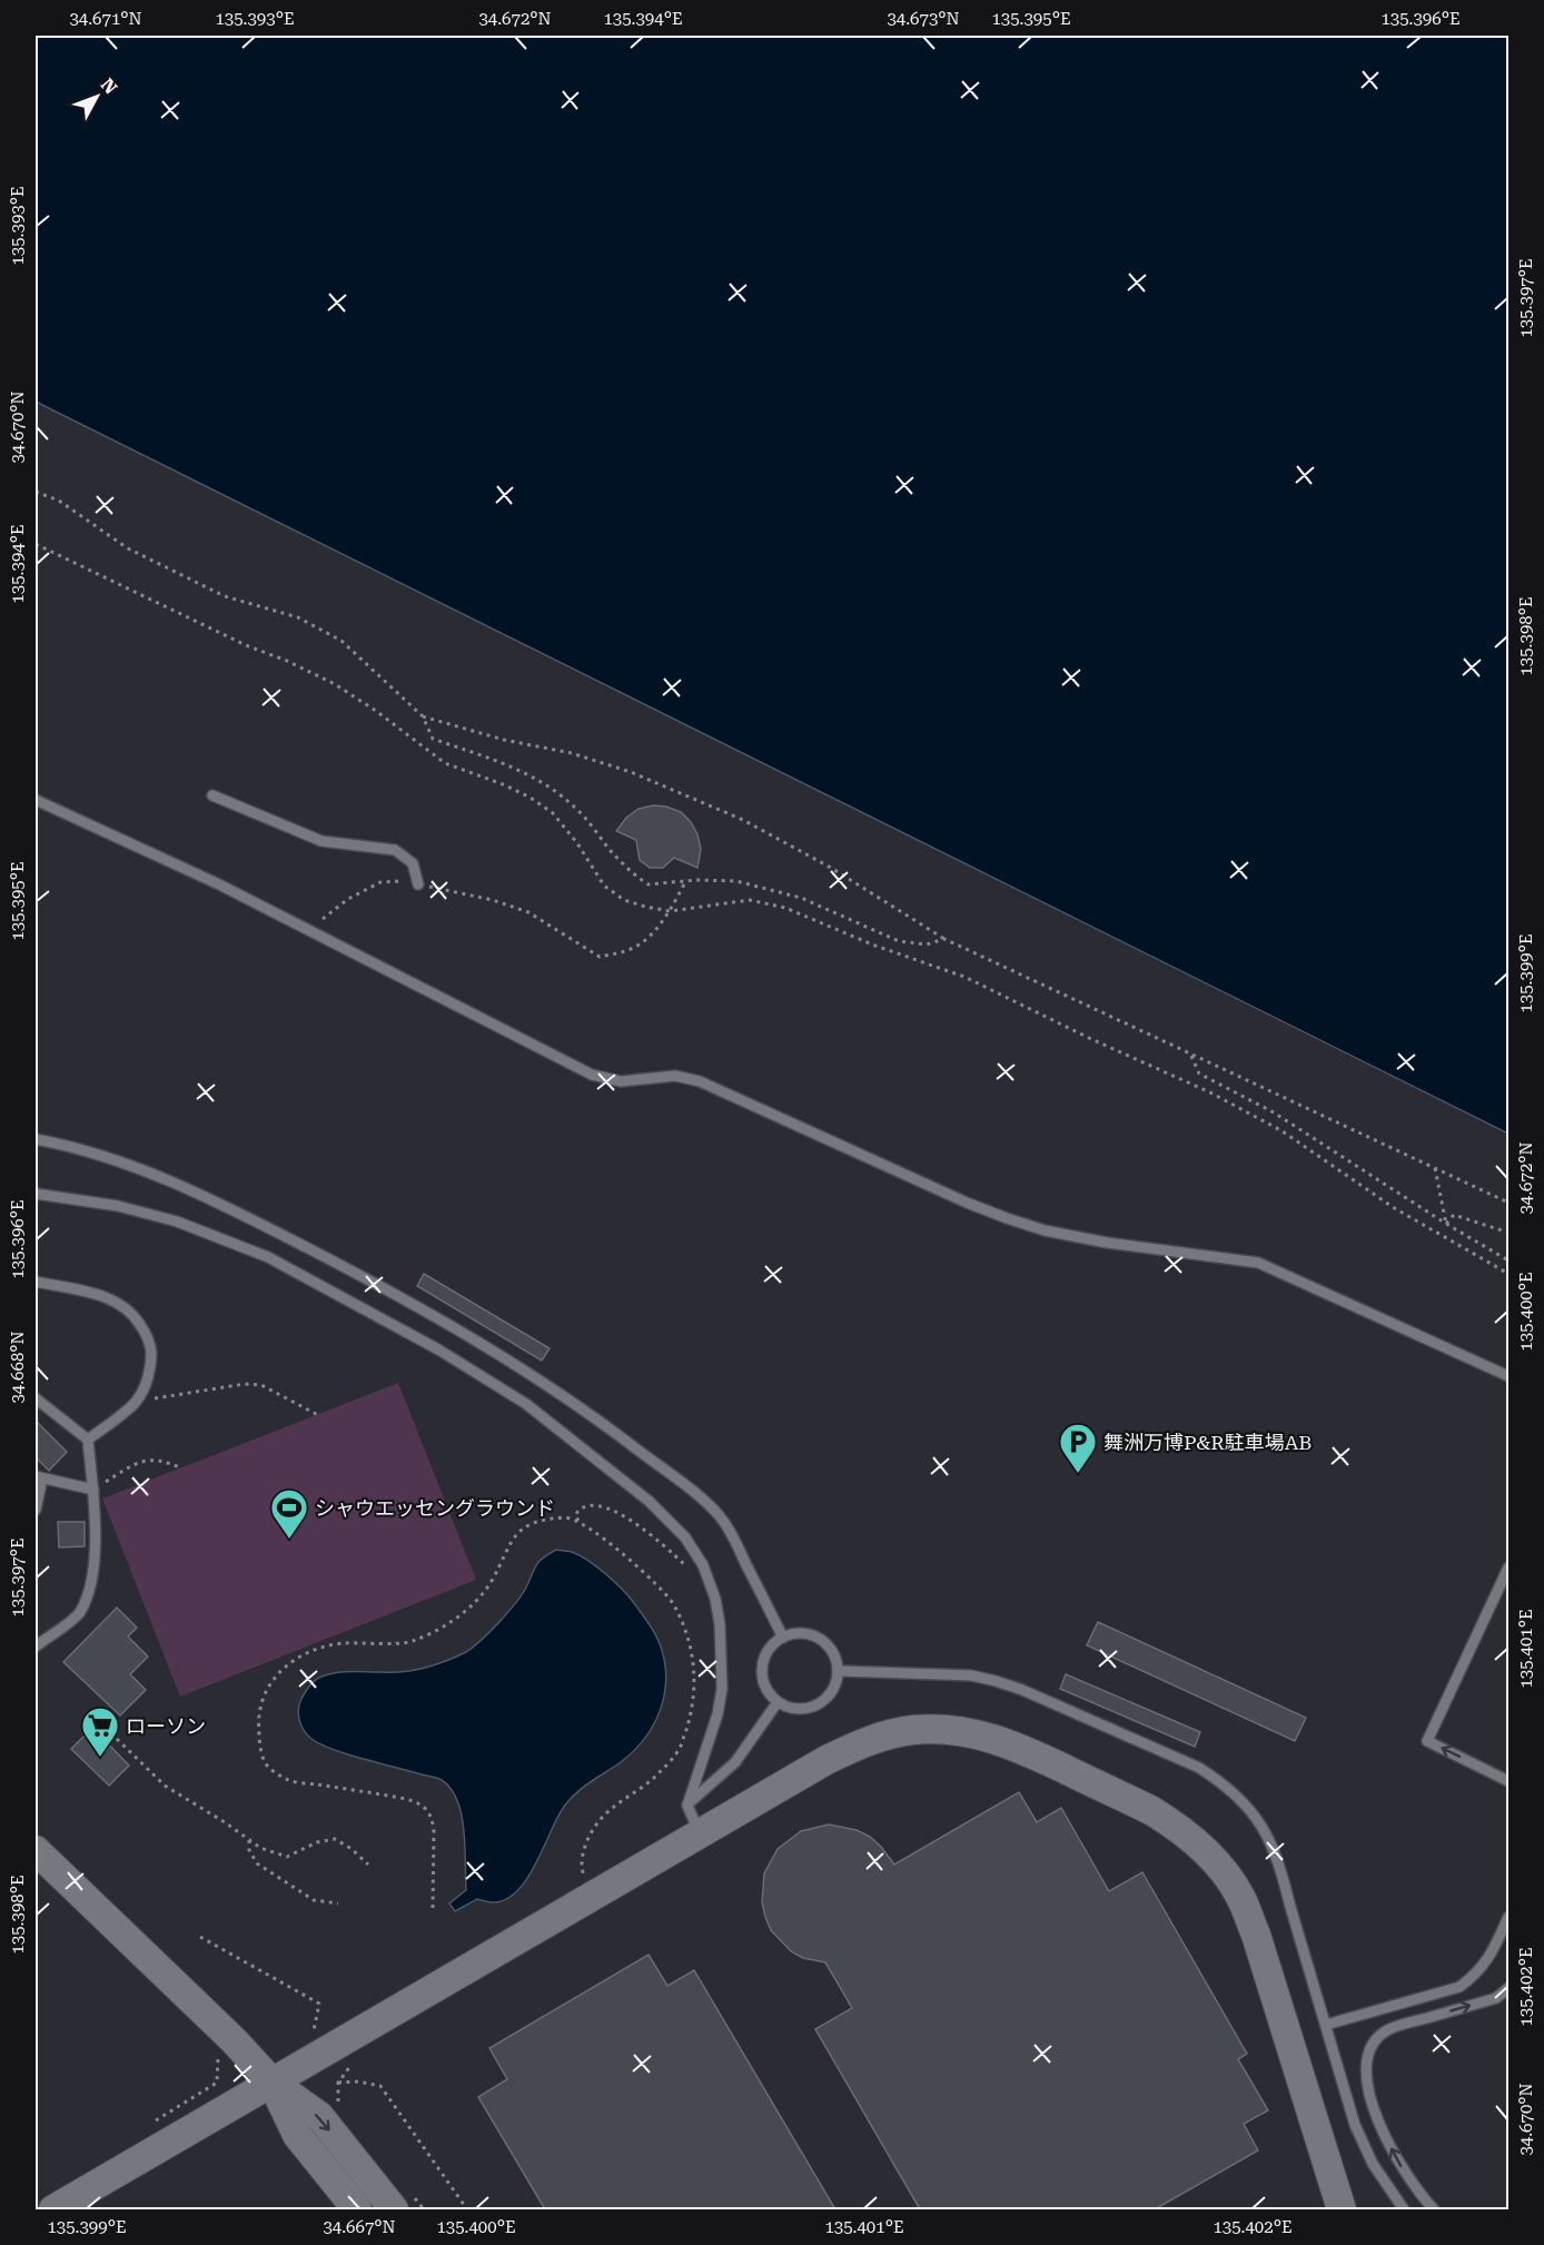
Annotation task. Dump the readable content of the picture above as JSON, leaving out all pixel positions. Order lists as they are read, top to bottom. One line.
{"places":{"parking":["舞洲万博P&R駐車場AB"],"sports":["シャウエッセングラウンド"],"supermarket":["ローソン"]},"north":"top right","coordinates":["34.671°N","135.393°E","34.672°N","135.394°E","34.673°N","135.395°E","135.396°E","135.397°E","34.670°N","135.398°E","135.399°E","135.400°E","34.668°N","135.401°E","135.402°E","34.667°N"]}
